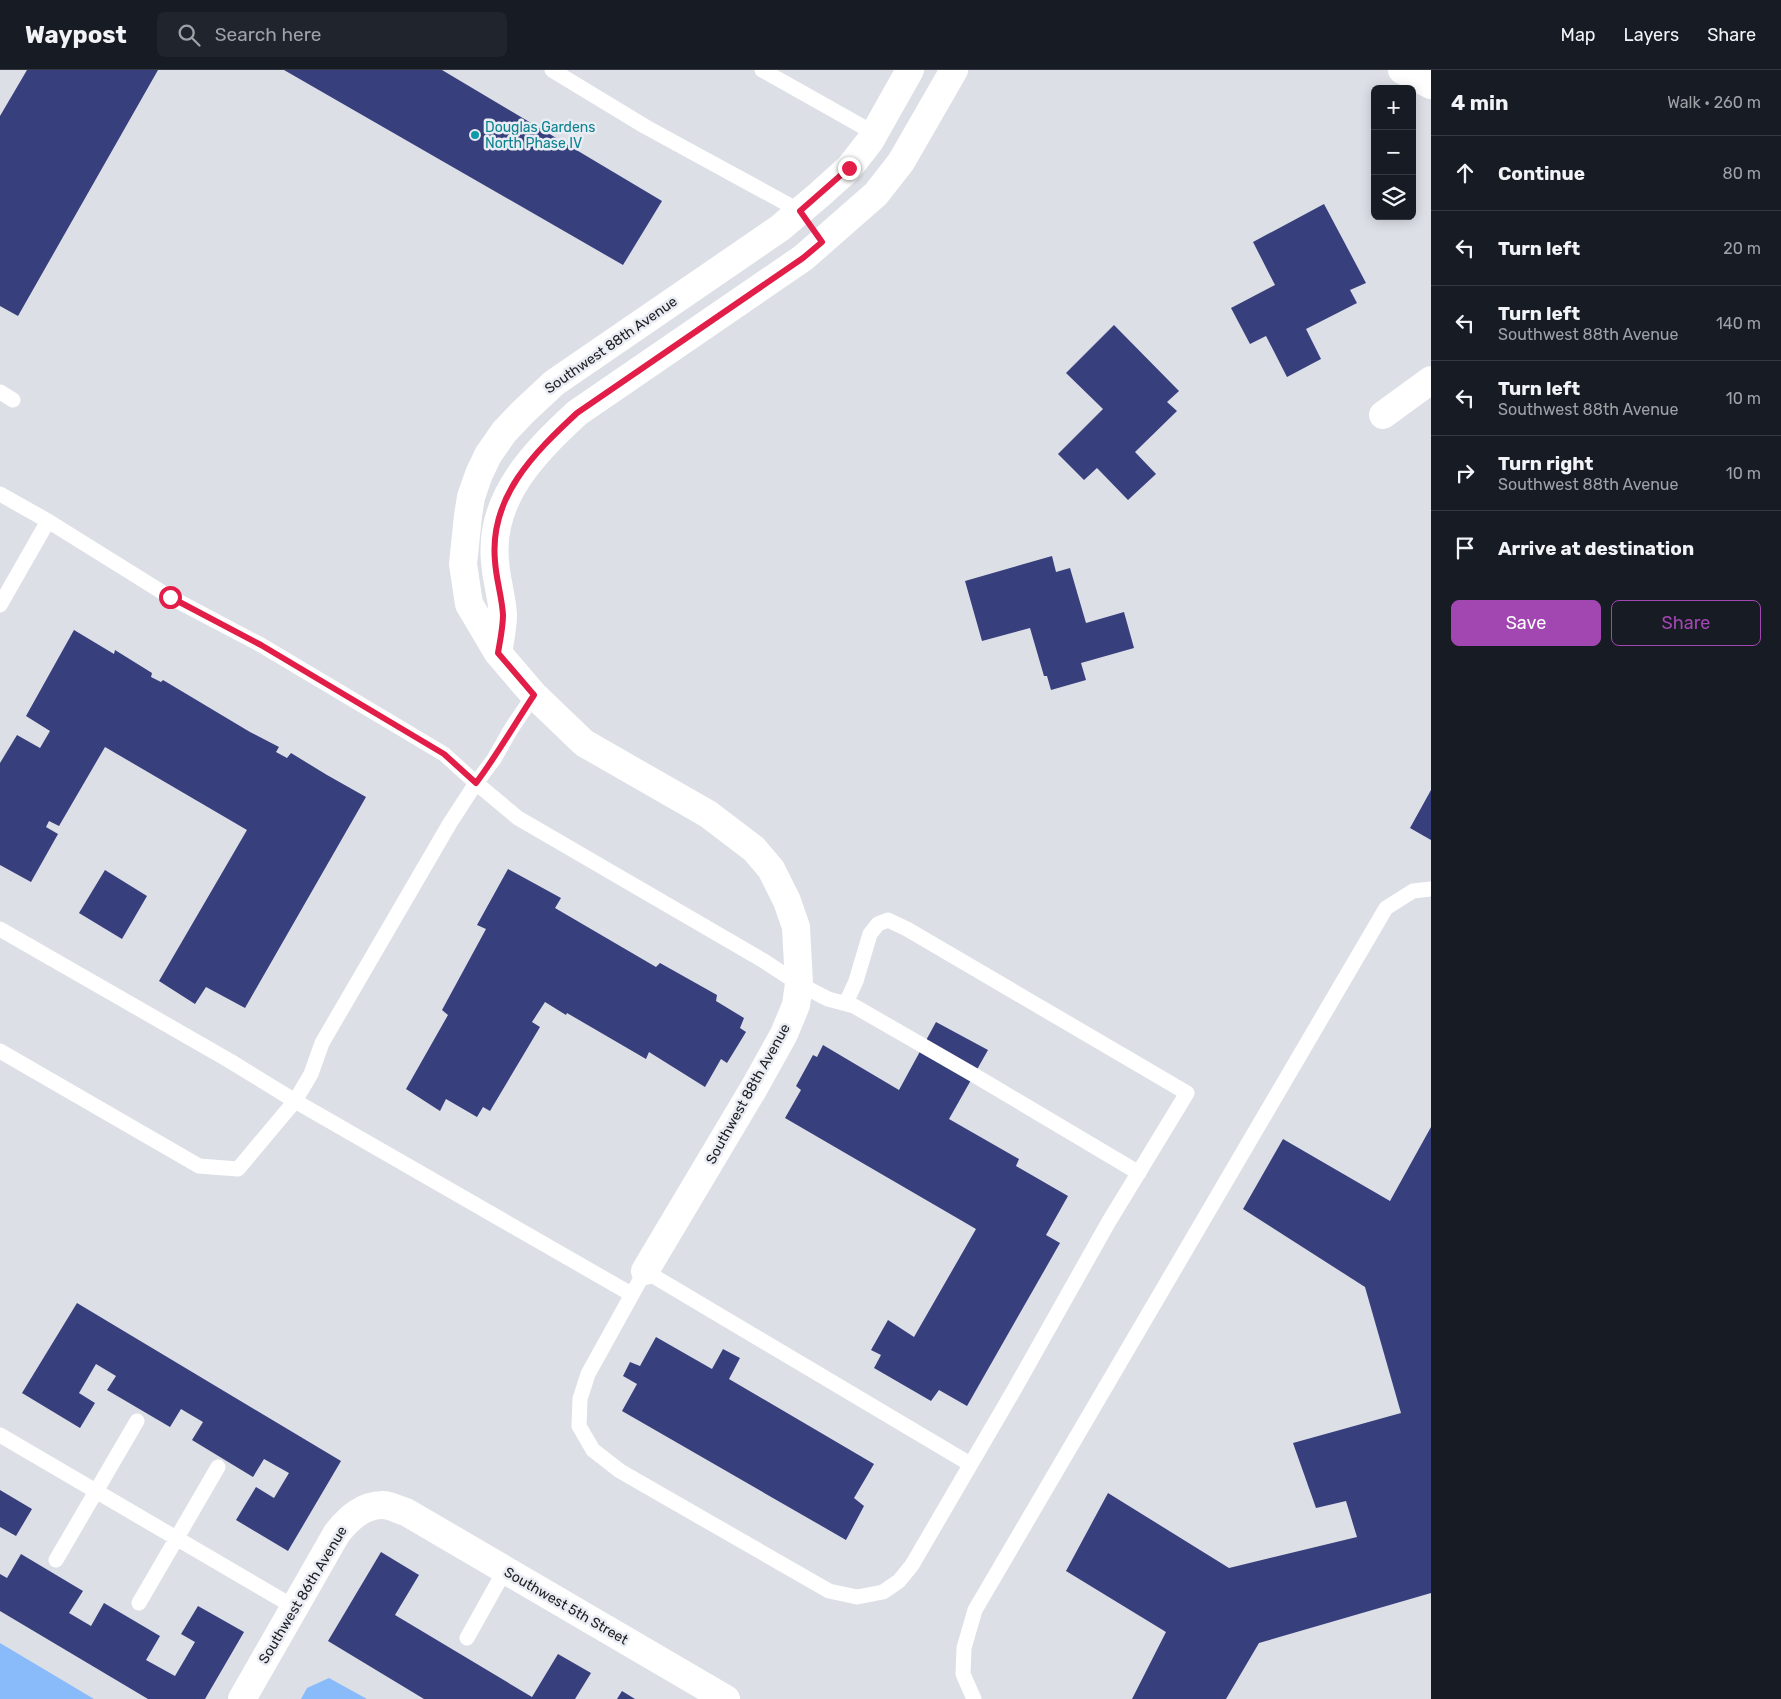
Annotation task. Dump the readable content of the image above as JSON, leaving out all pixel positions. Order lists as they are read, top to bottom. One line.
{"streets":{"street":["Southwest 88th Avenue","Southwest 86th Avenue","Southwest 5th Street"]},"crossings":[["Southwest 86th Avenue","Southwest 5th Street"]],"places":["Douglas Gardens North Phase IV"],"page":{"header":"Waypost","search":"Search here","nav":["Map","Layers","Share"],"heading":["4 min","Walk · 260 m"],"map_buttons":["+","−"],"list":[["Continue","80 m"],["Turn left","20 m"],["Turn left","Southwest 88th Avenue","140 m"],["Turn left","Southwest 88th Avenue","10 m"],["Turn right","Southwest 88th Avenue","10 m"],"Arrive at destination"],"buttons":["Save","Share"]}}
